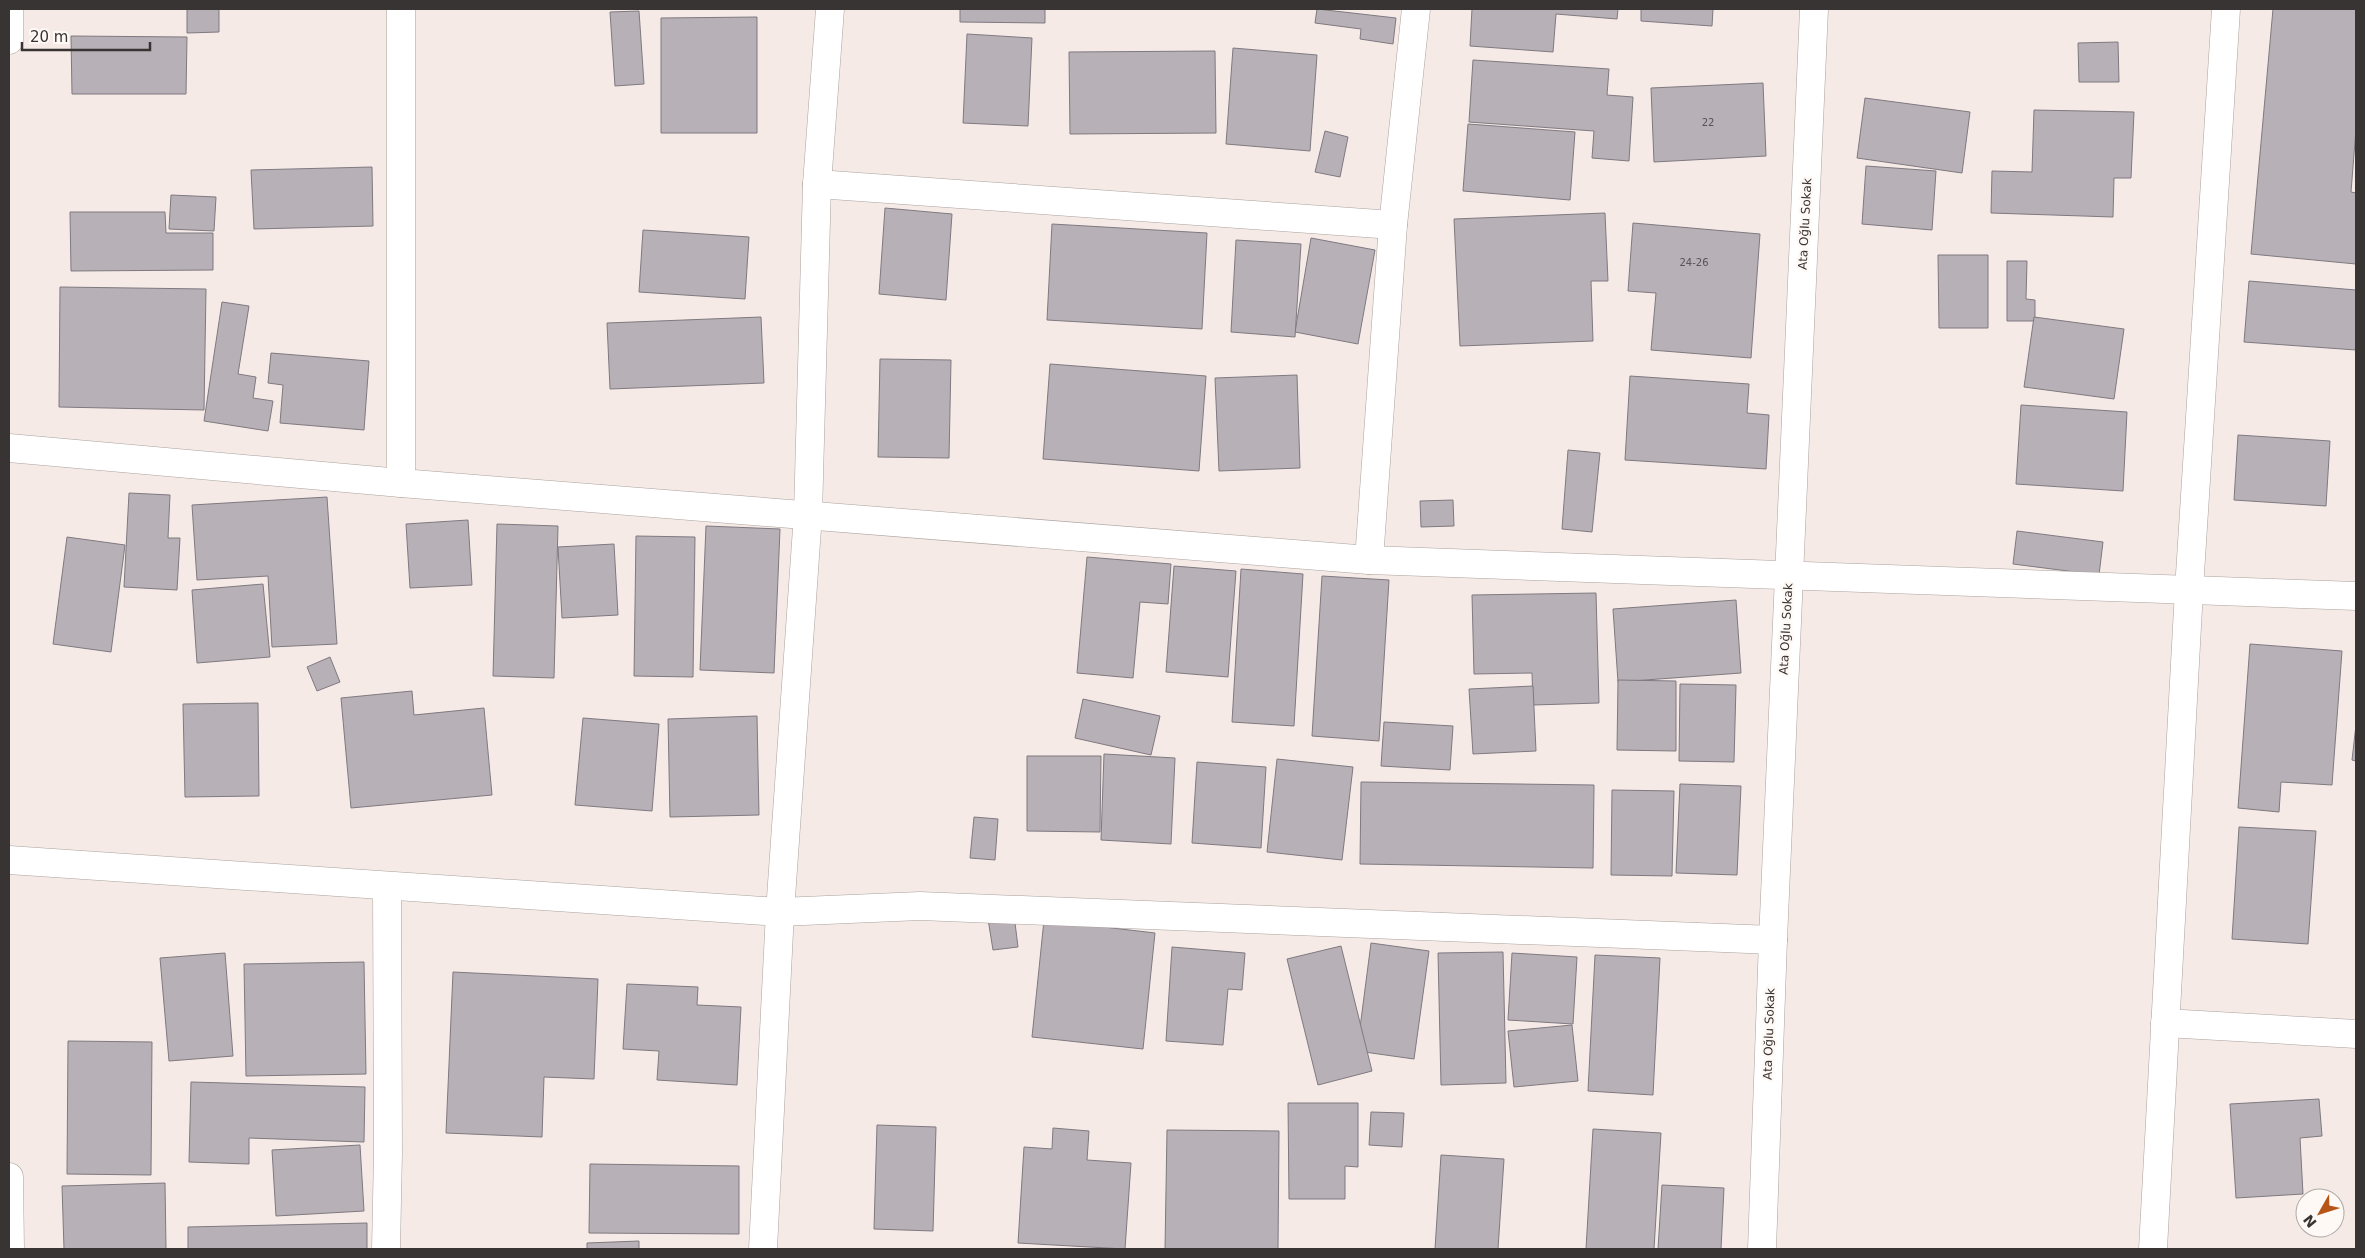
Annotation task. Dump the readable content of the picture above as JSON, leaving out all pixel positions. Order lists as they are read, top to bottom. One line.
{"streets":{"street":["Ata Oğlu Sokak"]},"house_numbers":["22","24-26"],"scale_bar":"20 m","north":"bottom left"}
